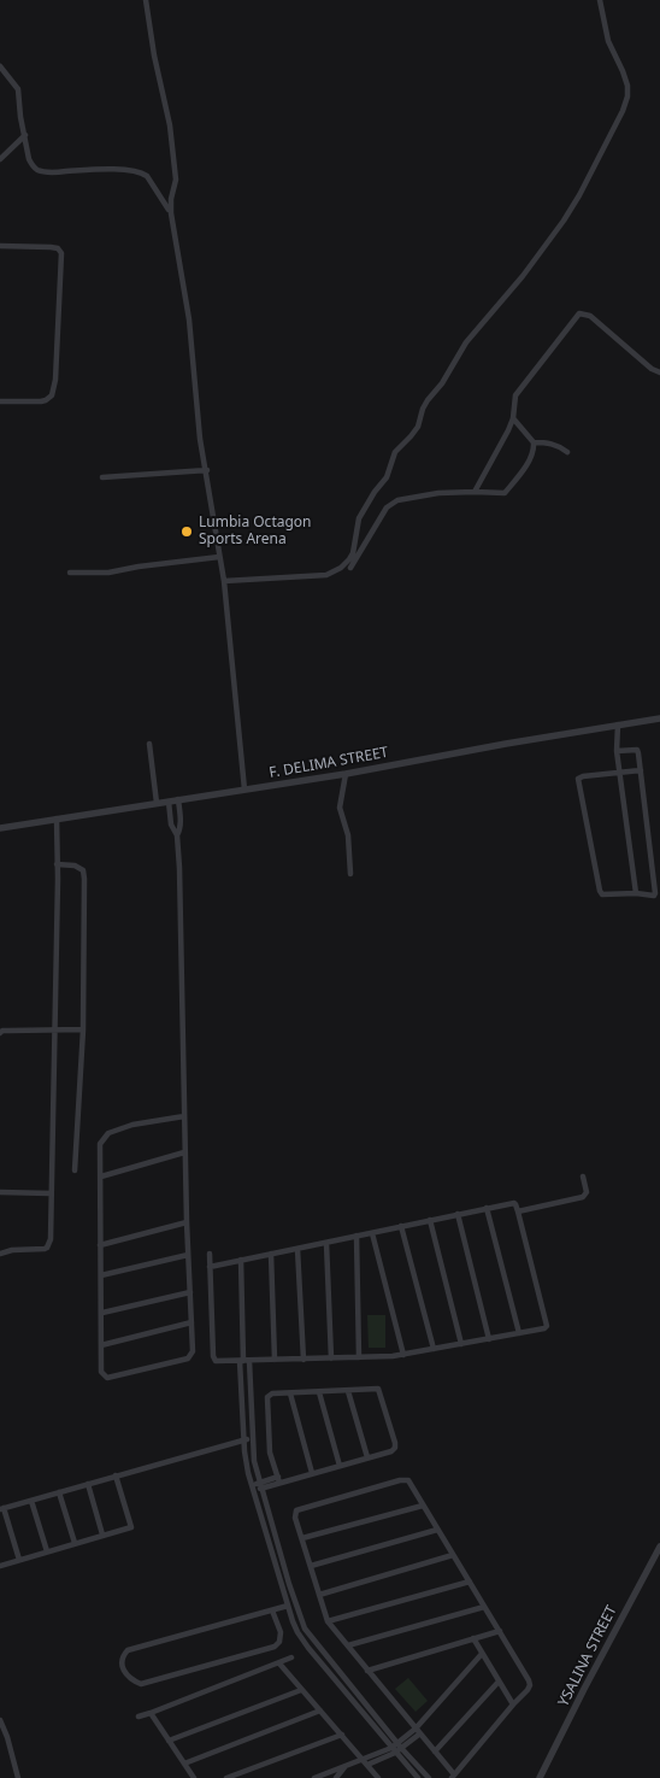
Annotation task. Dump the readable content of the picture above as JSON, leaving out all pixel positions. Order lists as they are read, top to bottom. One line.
{"streets":{"street":["F. DELIMA STREET","YSALINA STREET"]},"places":["Lumbia Octagon Sports Arena"]}
